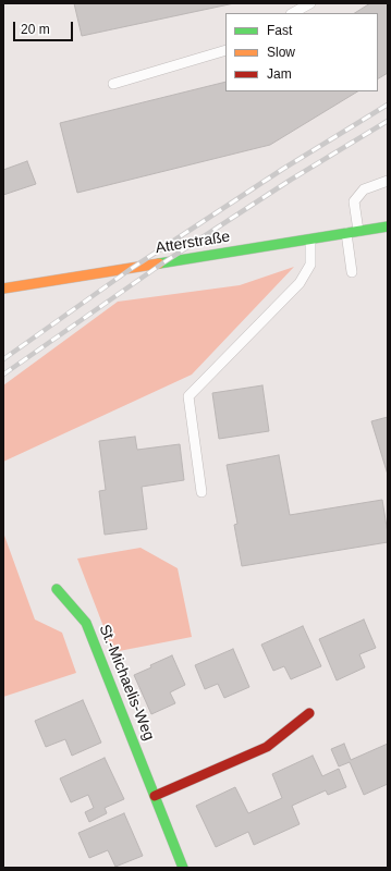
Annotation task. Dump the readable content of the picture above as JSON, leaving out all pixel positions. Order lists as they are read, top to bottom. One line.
{"streets":{"street":["Atterstraße","St.-Michaelis-Weg"]},"legend":["Fast","Slow","Jam"],"scale_bar":"20 m"}
